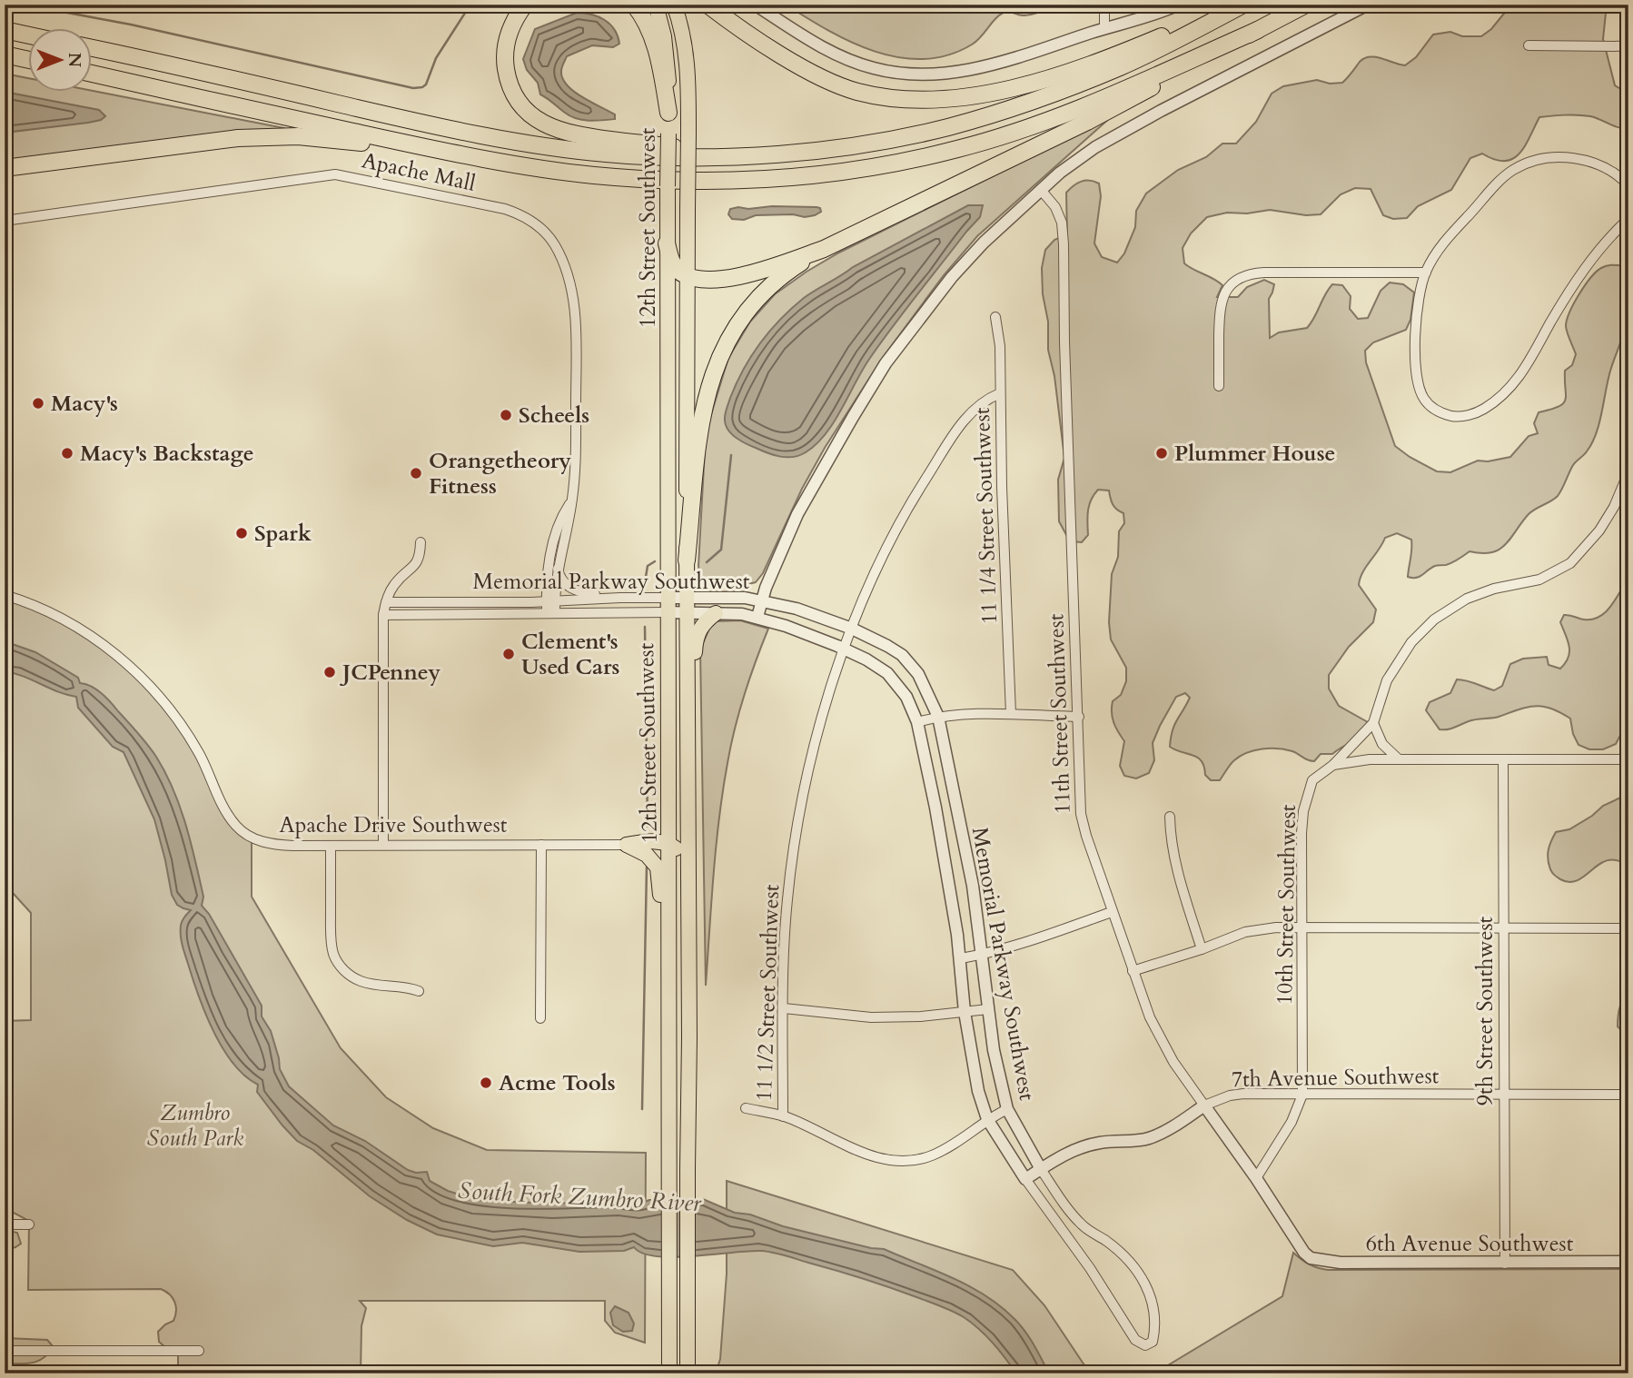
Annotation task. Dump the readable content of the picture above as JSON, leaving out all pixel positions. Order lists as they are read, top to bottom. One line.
{"streets":{"main road":["12th Street Southwest"],"street":["Apache Mall","11 1/4 Street Southwest","Memorial Parkway Southwest","11th Street Southwest","Apache Drive Southwest","10th Street Southwest","11 1/2 Street Southwest","9th Street Southwest","7th Avenue Southwest","6th Avenue Southwest"]},"crossings":[["Apache Mall","Memorial Parkway Southwest"],["12th Street Southwest","Memorial Parkway Southwest"],["11 1/4 Street Southwest","11 1/2 Street Southwest"],["Memorial Parkway Southwest","11 1/2 Street Southwest"],["Memorial Parkway Southwest","7th Avenue Southwest"],["11th Street Southwest","10th Street Southwest"],["11th Street Southwest","7th Avenue Southwest"],["11th Street Southwest","6th Avenue Southwest"],["10th Street Southwest","7th Avenue Southwest"],["9th Street Southwest","7th Avenue Southwest"],["9th Street Southwest","6th Avenue Southwest"]],"water":["South Fork Zumbro River"],"parks":["Zumbro South Park"],"places":["Macy's","Scheels","Macy's Backstage","Plummer House","Orangetheory Fitness","Spark","Clement's Used Cars","JCPenney","Acme Tools"],"north":"right"}
